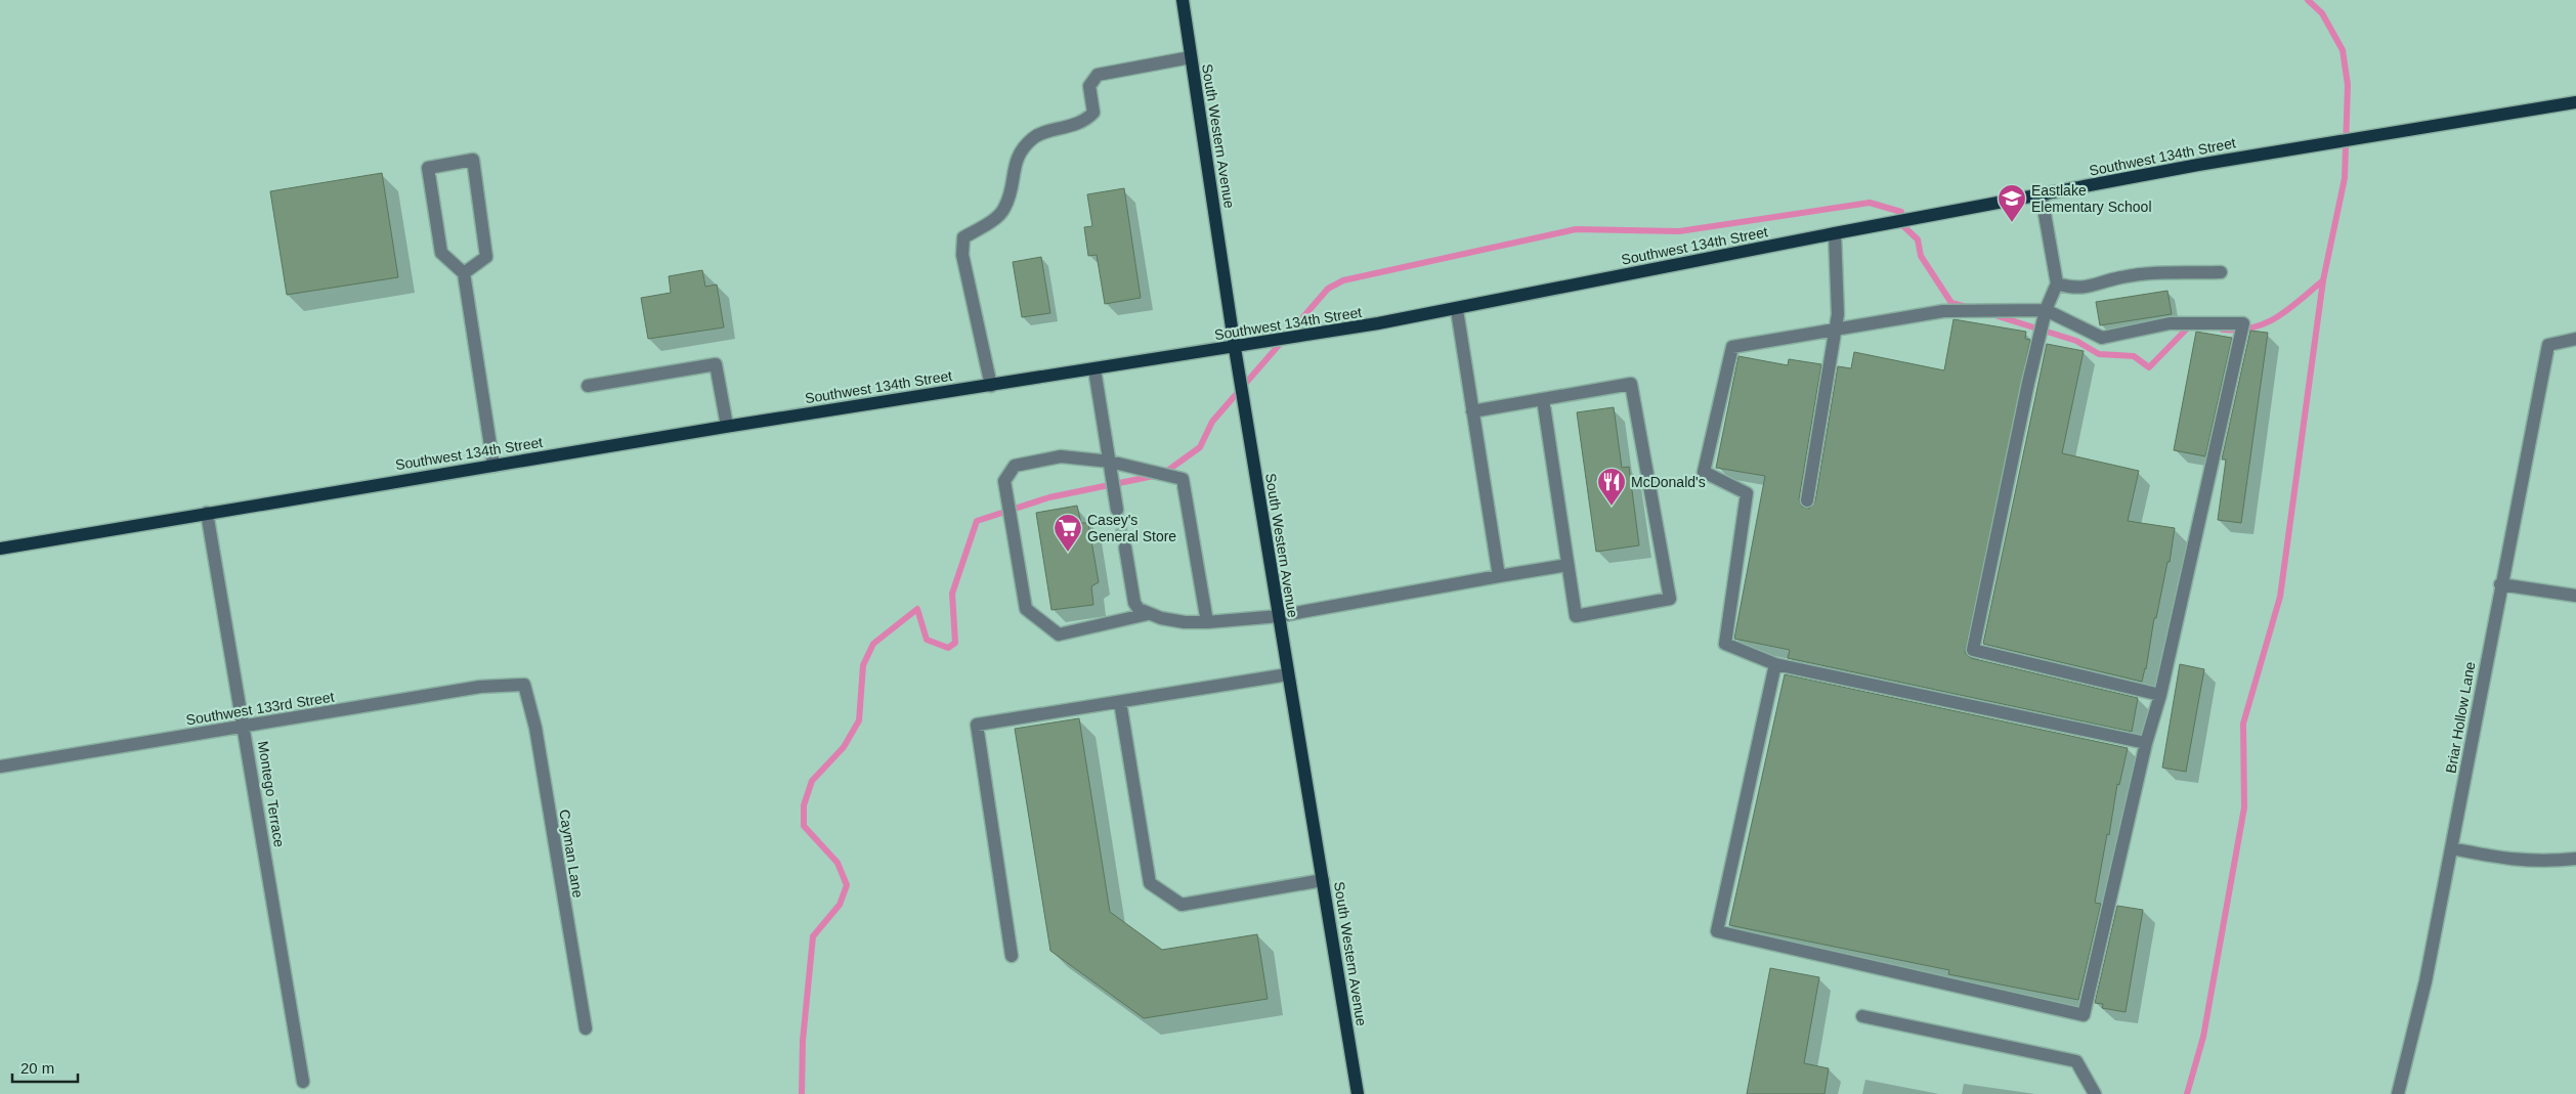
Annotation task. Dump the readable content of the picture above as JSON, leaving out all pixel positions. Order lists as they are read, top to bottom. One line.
{"streets":{"main road":["South Western Avenue","Southwest 134th Street"],"street":["Southwest 133rd Street","Briar Hollow Lane","Montego Terrace","Cayman Lane"]},"crossings":[["South Western Avenue","Southwest 134th Street"],["Southwest 134th Street","Montego Terrace"],["Southwest 133rd Street","Montego Terrace"],["Southwest 133rd Street","Cayman Lane"]],"places":{"school or university":["Eastlake Elementary School"],"restaurant":["McDonald's"],"supermarket":["Casey's General Store"]},"scale_bar":"20 m"}
